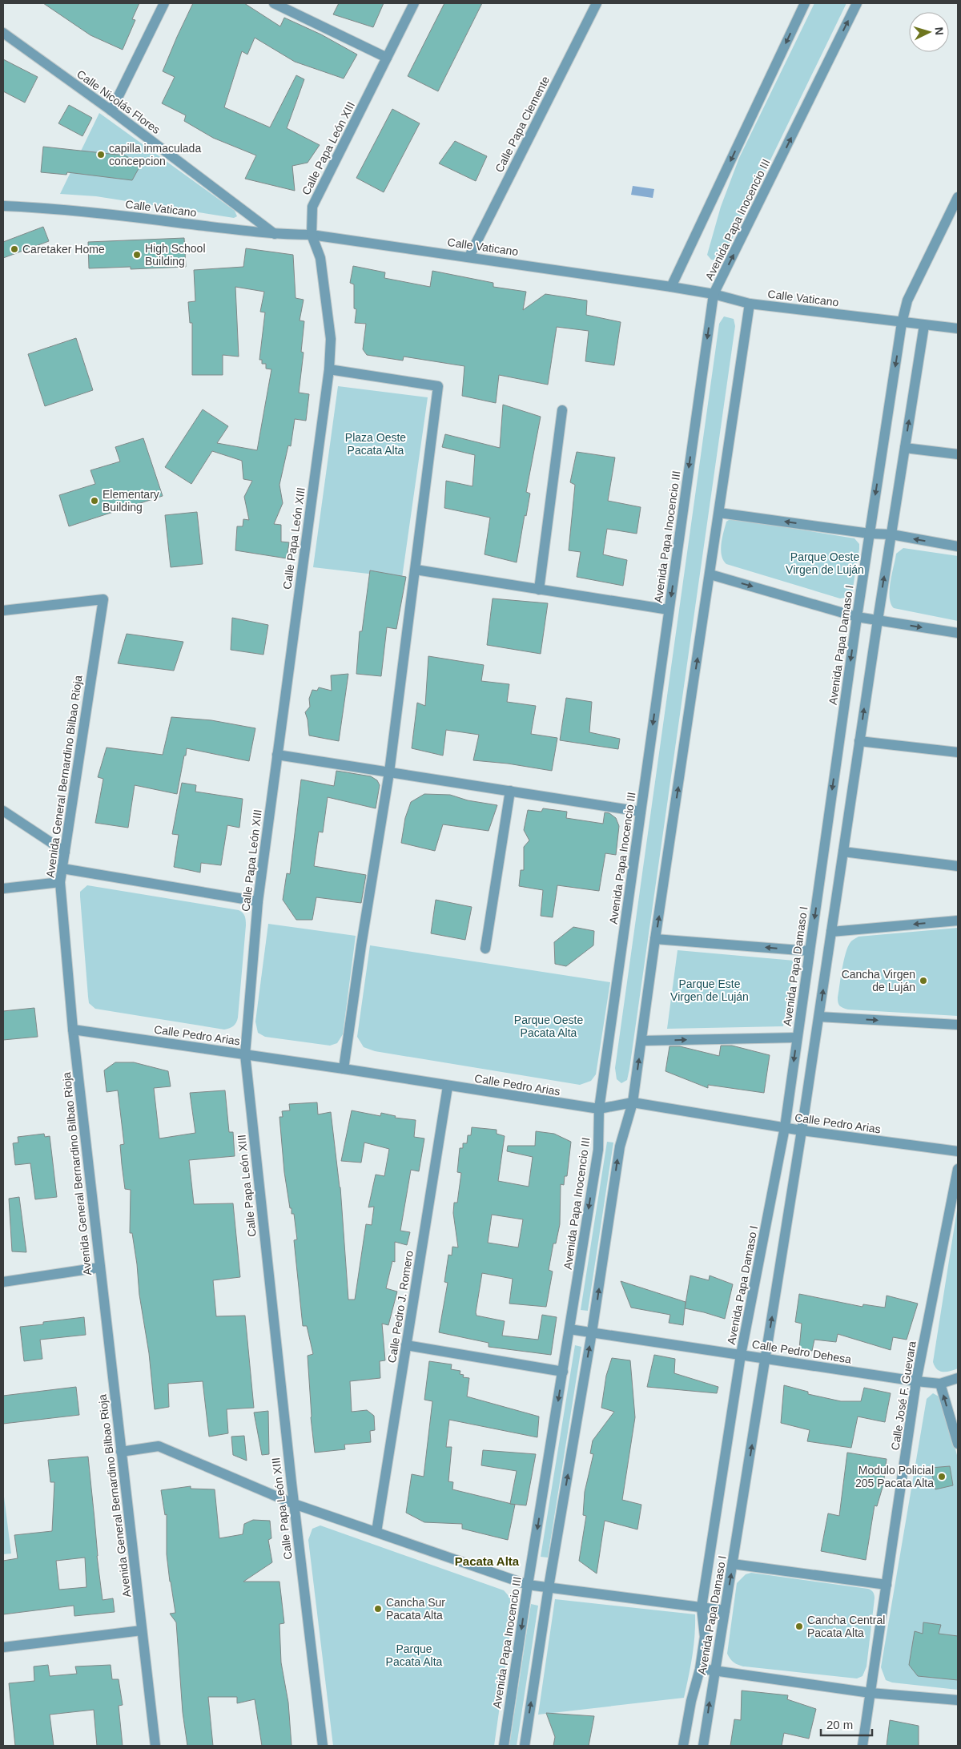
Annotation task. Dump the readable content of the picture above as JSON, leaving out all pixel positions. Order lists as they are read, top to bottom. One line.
{"streets":{"street":["Calle Nicolás Flores","Calle Papa Clemente","Calle Papa León XIII","Calle Vaticano","Avenida Papa Inocencio III","Avenida Papa Damaso I","Avenida General Bernardino Bilbao Rioja","Calle Pedro Arias","Calle Pedro J. Romero","Calle Pedro Dehesa","Calle José F. Guevara"]},"crossings":[["Calle Nicolás Flores","Calle Vaticano"],["Calle Papa Clemente","Calle Vaticano"],["Calle Papa León XIII","Calle Vaticano"],["Calle Papa León XIII","Calle Pedro Arias"],["Calle Vaticano","Avenida Papa Inocencio III"],["Calle Vaticano","Avenida Papa Damaso I"],["Avenida Papa Inocencio III","Calle Pedro Arias"],["Avenida Papa Inocencio III","Calle Pedro Dehesa"],["Avenida Papa Damaso I","Calle Pedro Arias"],["Avenida Papa Damaso I","Calle Pedro Dehesa"],["Avenida General Bernardino Bilbao Rioja","Calle Pedro Arias"],["Calle Pedro Arias","Calle Pedro J. Romero"],["Calle Pedro Dehesa","Calle José F. Guevara"]],"districts":["Pacata Alta"],"parks":["Plaza Oeste Pacata Alta","Parque Oeste Virgen de Luján","Parque Este Virgen de Luján","Parque Oeste Pacata Alta","Parque Pacata Alta"],"places":["capilla inmaculada concepcion","Caretaker Home","High School Building","Elementary Building","Cancha Virgen de Luján","Modulo Policial 205 Pacata Alta","Cancha Sur Pacata Alta","Cancha Central Pacata Alta"],"scale_bar":"20 m","north":"right"}
